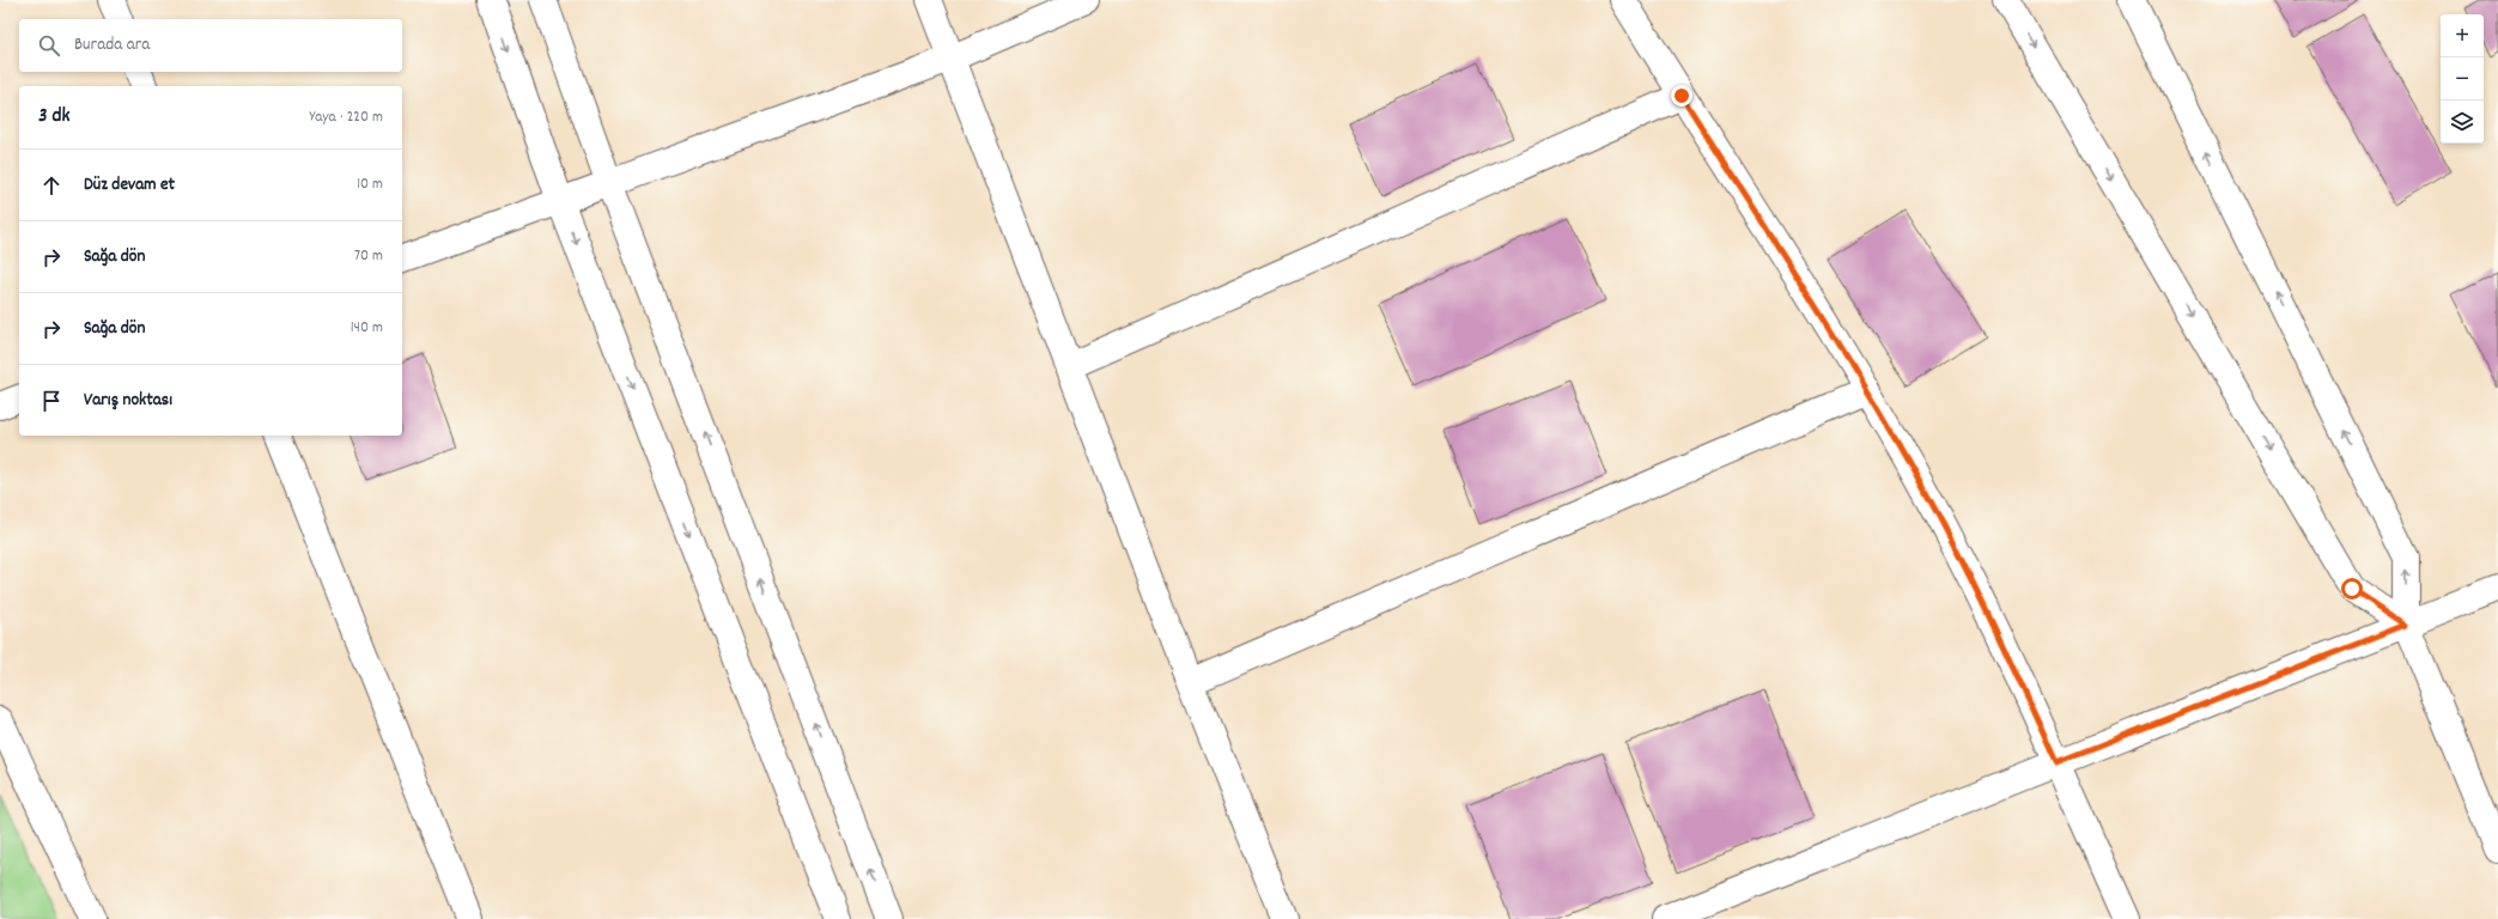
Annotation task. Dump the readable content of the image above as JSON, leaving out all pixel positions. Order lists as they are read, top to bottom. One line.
{"page":{"map_buttons":["+","−"],"search":"Burada ara","heading":["3 dk","Yaya · 220 m"],"list":[["Düz devam et","10 m"],["Sağa dön","70 m"],["Sağa dön","140 m"],"Varış noktası"]}}
